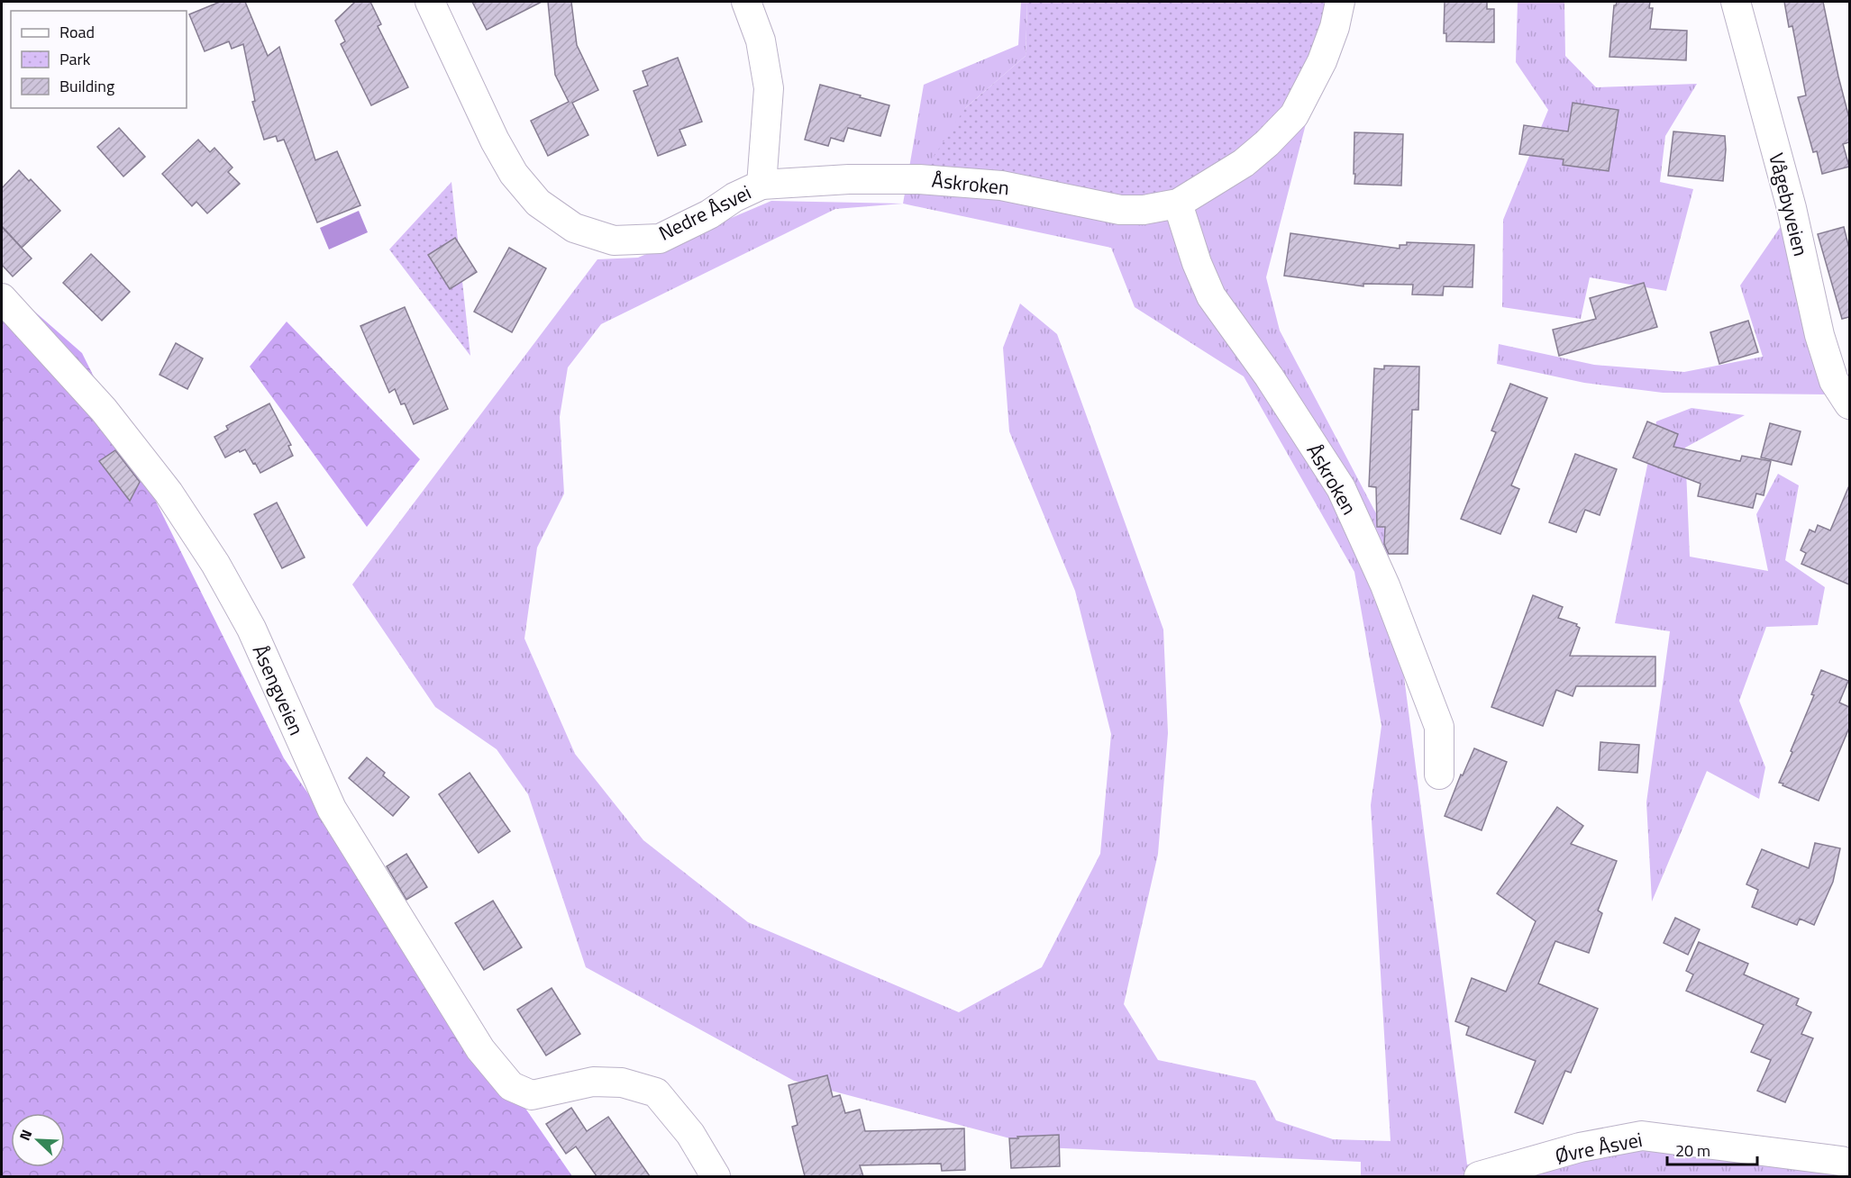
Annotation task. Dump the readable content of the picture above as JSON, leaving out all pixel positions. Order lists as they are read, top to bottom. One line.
{"streets":{"street":["Åskroken","Vågebyveien","Nedre Åsvei","Åsengveien","Øvre Åsvei"]},"crossings":[["Åskroken","Nedre Åsvei"]],"legend":["Road","Park","Building"],"scale_bar":"20 m","north":"top left"}
